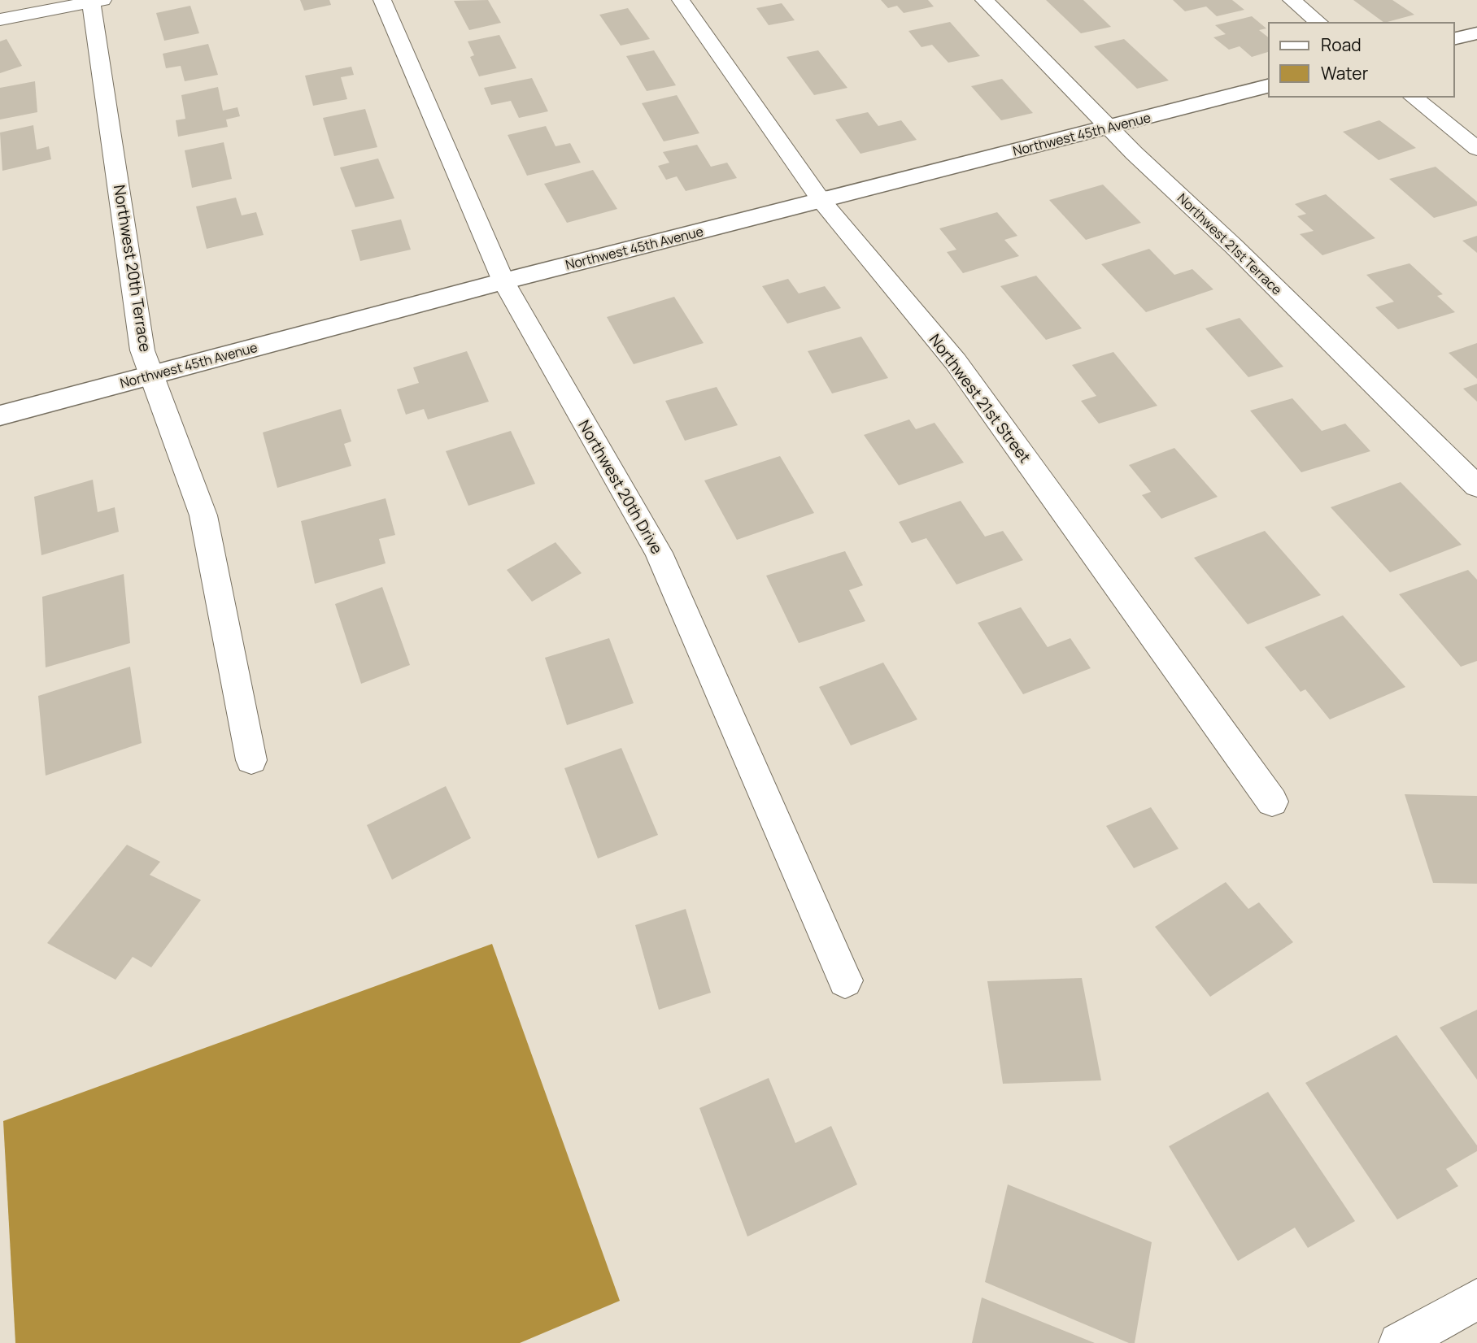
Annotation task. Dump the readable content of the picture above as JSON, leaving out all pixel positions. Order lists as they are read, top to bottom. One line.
{"streets":{"street":["Northwest 45th Avenue","Northwest 21st Terrace","Northwest 20th Terrace","Northwest 21st Street","Northwest 20th Drive"]},"crossings":[["Northwest 45th Avenue","Northwest 21st Terrace"],["Northwest 45th Avenue","Northwest 20th Terrace"],["Northwest 45th Avenue","Northwest 21st Street"],["Northwest 45th Avenue","Northwest 20th Drive"]],"legend":["Road","Water"]}
